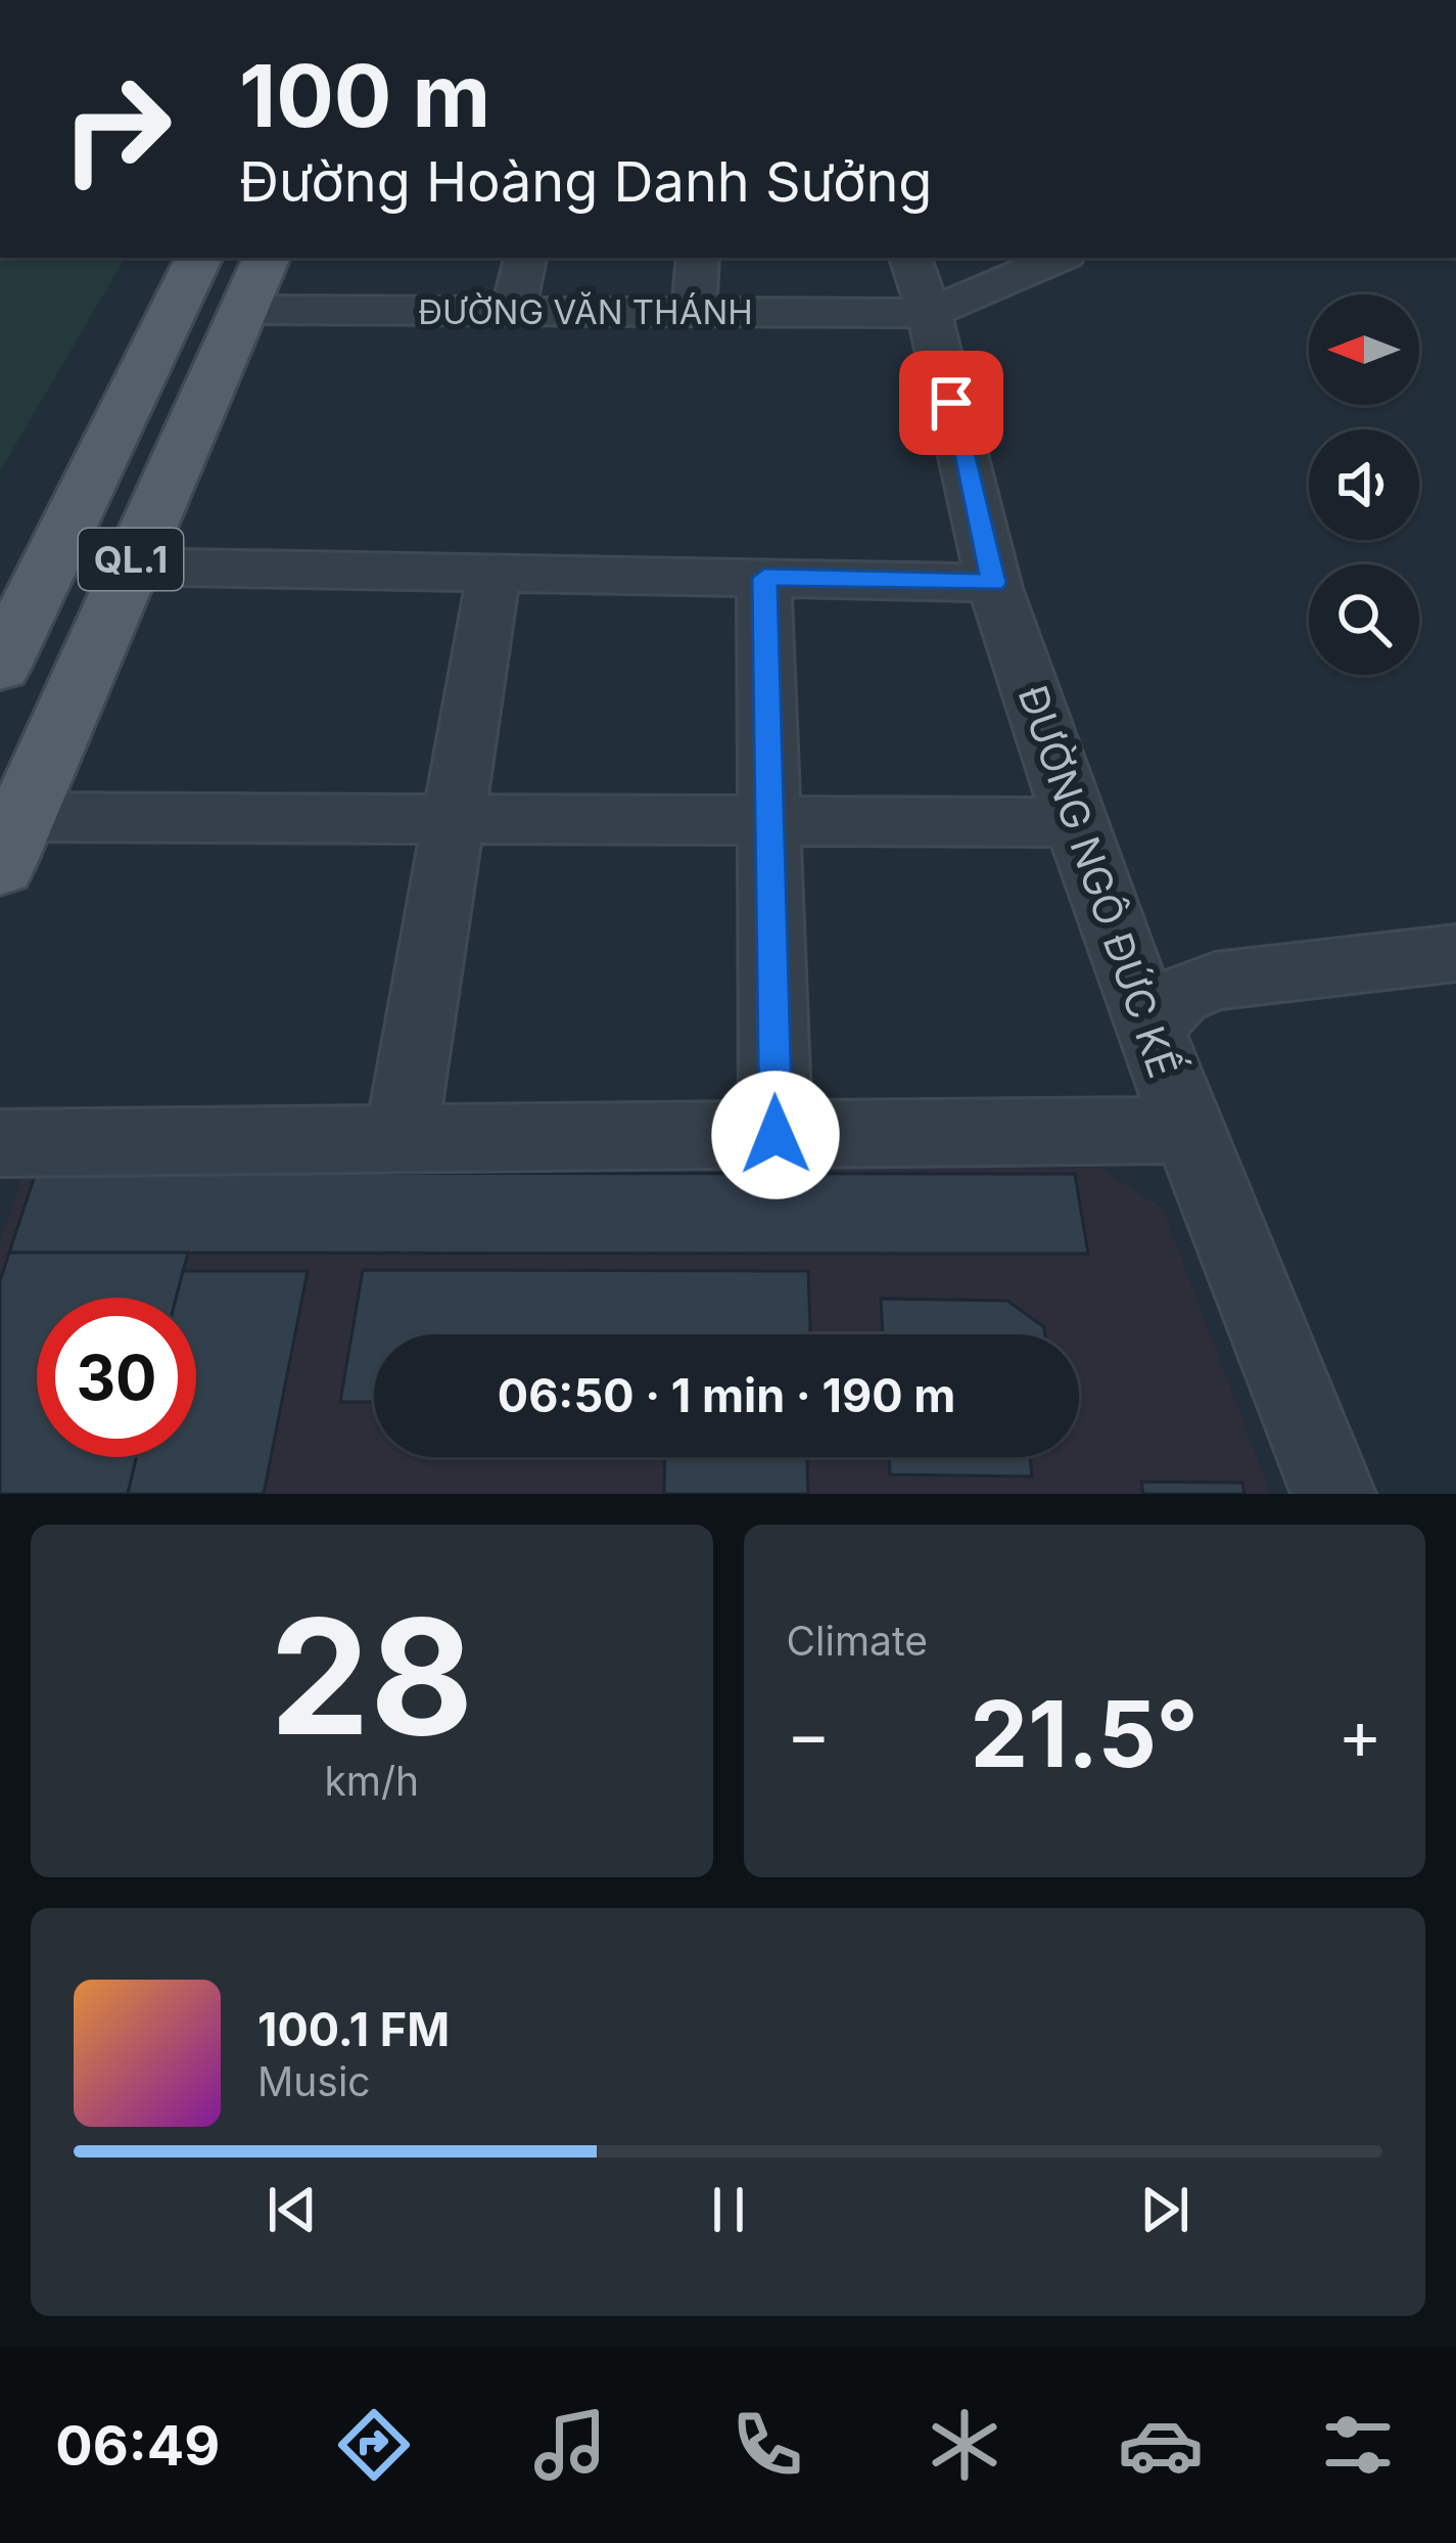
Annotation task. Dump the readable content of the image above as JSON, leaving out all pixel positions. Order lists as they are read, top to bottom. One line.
{"streets":{"main road":["QL.1"],"street":["ĐƯỜNG VĂN THÁNH","ĐƯỜNG NGÔ ĐỨC KẾ"]},"crossings":[["ĐƯỜNG VĂN THÁNH","QL.1"],["ĐƯỜNG VĂN THÁNH","ĐƯỜNG NGÔ ĐỨC KẾ"]],"north":"left","page":{"turn":["100 m","Đường Hoàng Danh Sưởng"],"limit":"30","trip":"06:50 · 1 min · 190 m","tile":[["28","km/h"],"Climate"],"heat":["−","21.5°","+"],"song":["100.1 FM","Music"],"tabs":"06:49"}}
